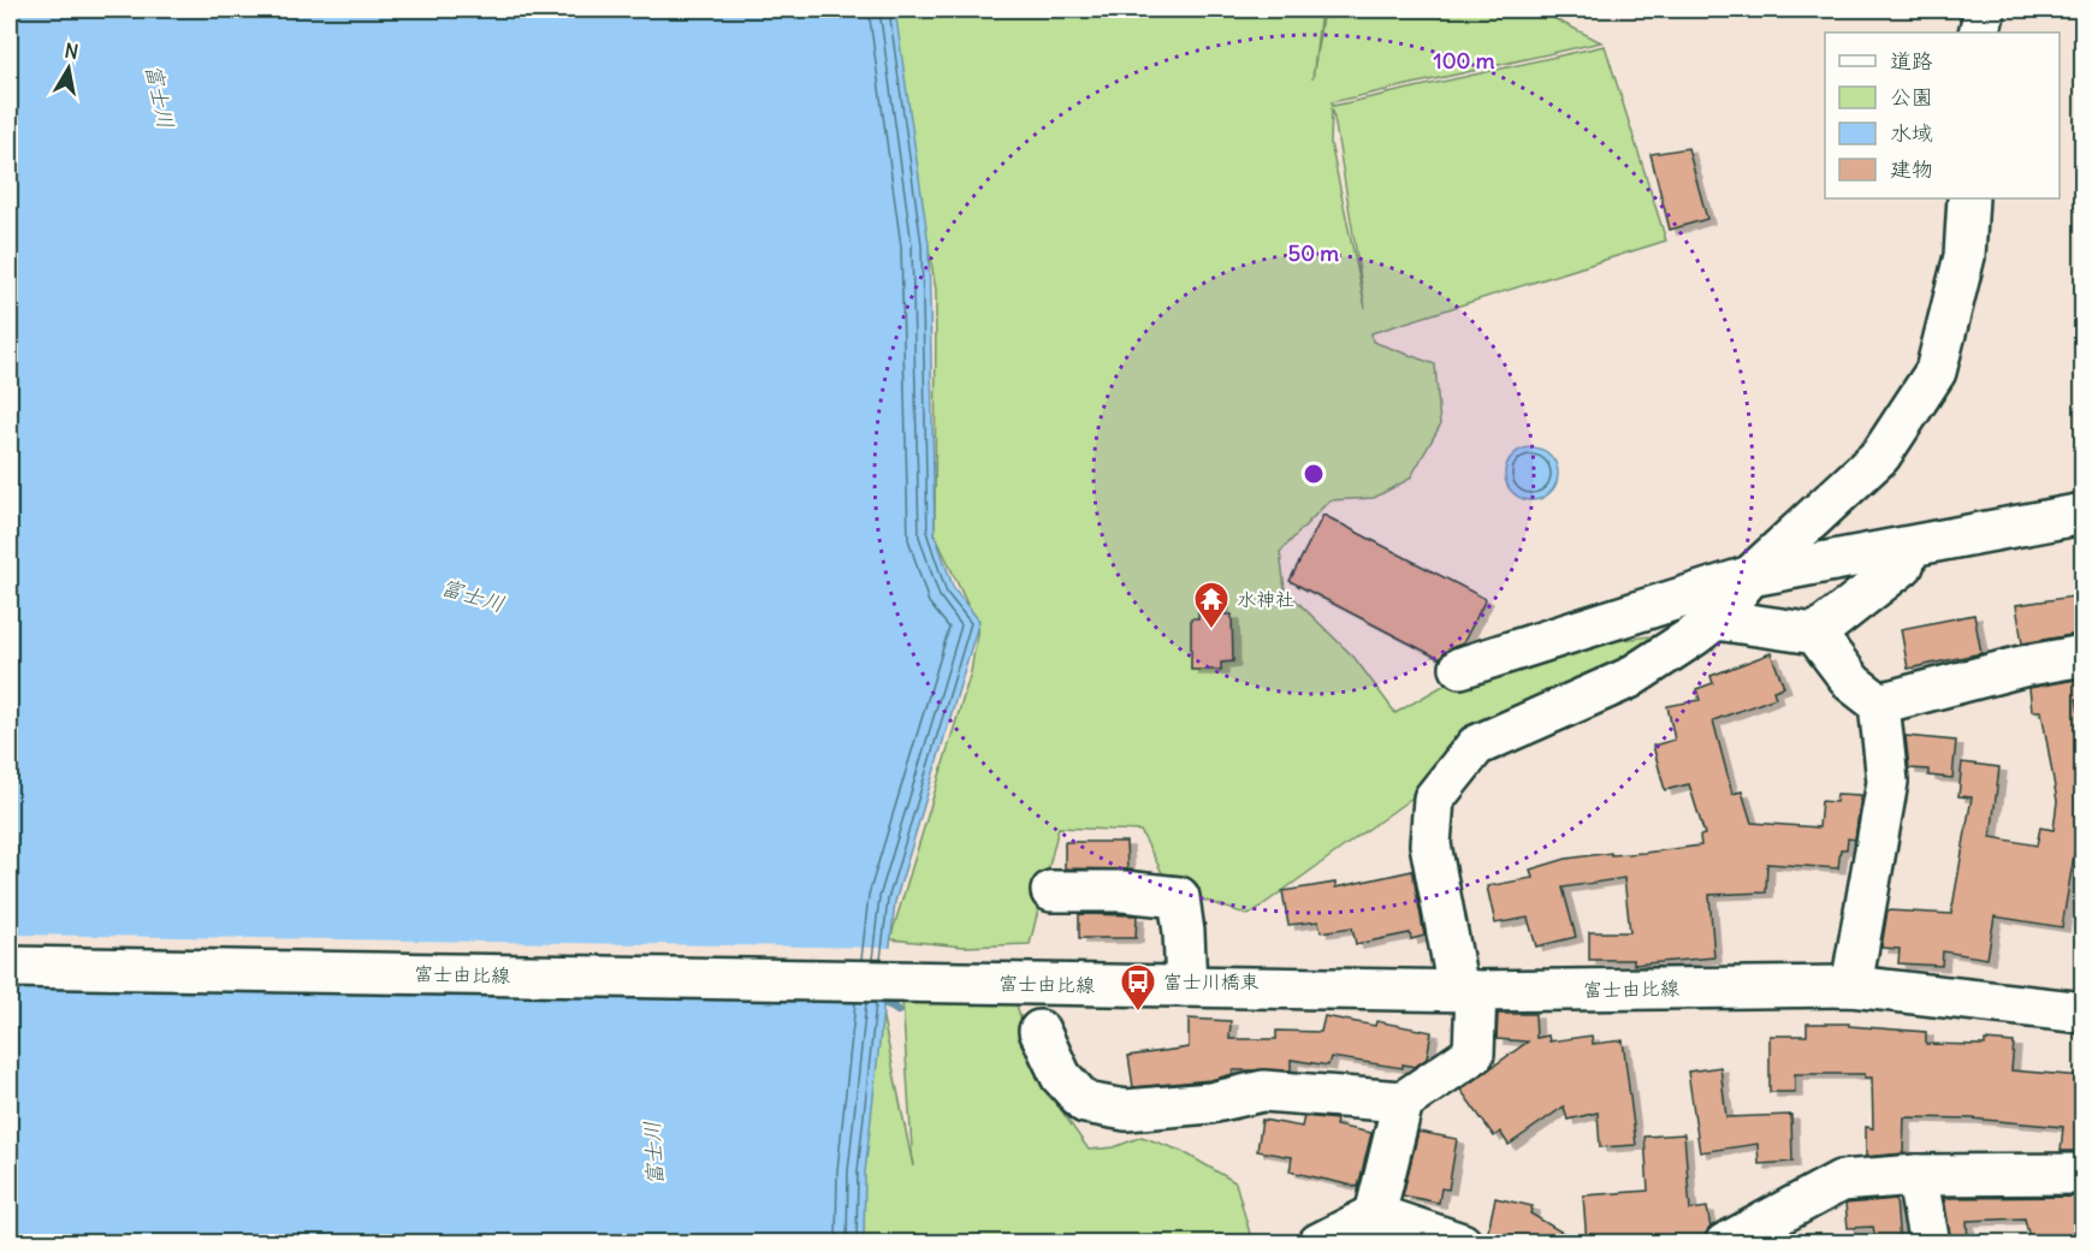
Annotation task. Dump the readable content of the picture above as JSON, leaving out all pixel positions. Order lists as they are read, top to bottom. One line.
{"streets":{"street":["富士由比線"]},"water":["富士川"],"places":{"temple":["水神社"],"bus stop":["富士川橋東"]},"legend":["道路","公園","水域","建物"],"north":"top","rings":["100 m","50 m"]}
